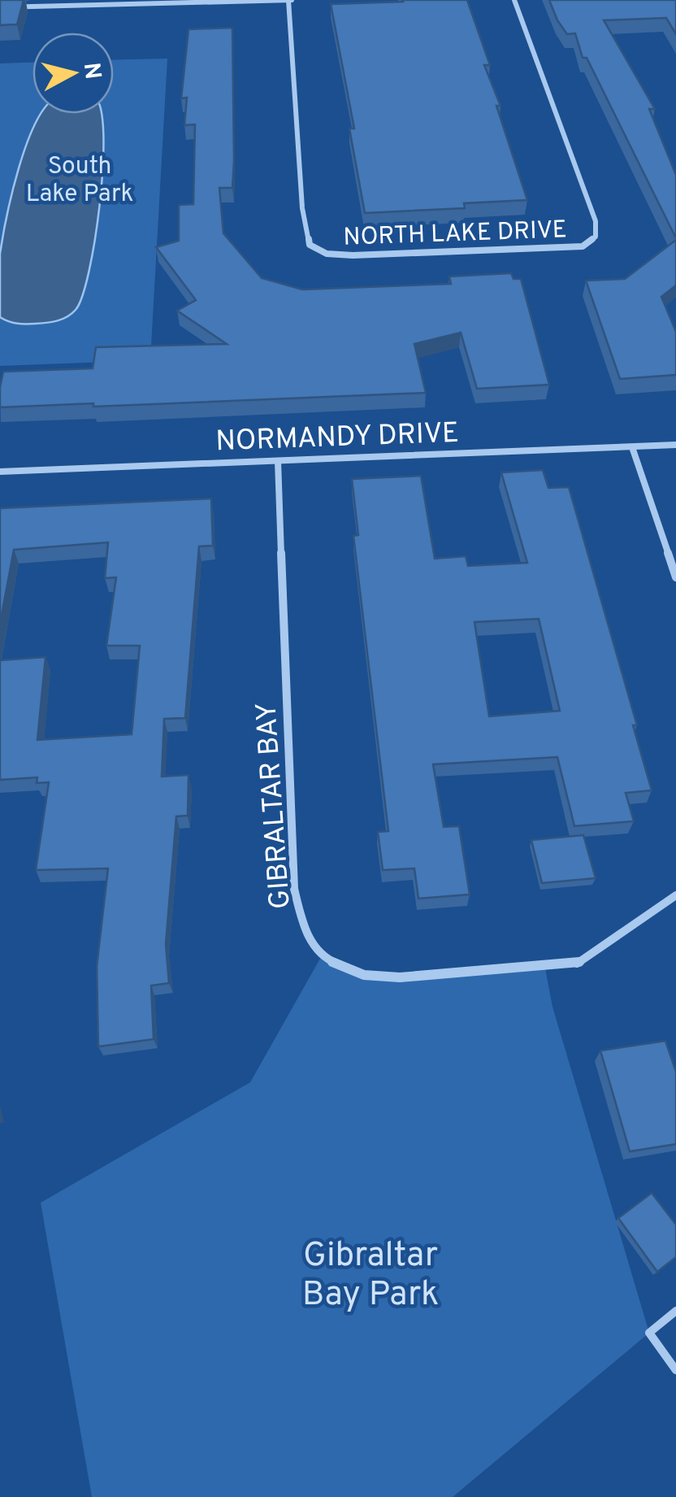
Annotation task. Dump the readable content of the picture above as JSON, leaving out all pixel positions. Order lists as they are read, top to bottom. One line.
{"streets":{"street":["NORTH LAKE DRIVE","NORMANDY DRIVE","GIBRALTAR BAY"]},"crossings":[["NORMANDY DRIVE","GIBRALTAR BAY"]],"parks":["South Lake Park","Gibraltar Bay Park"],"north":"right"}
